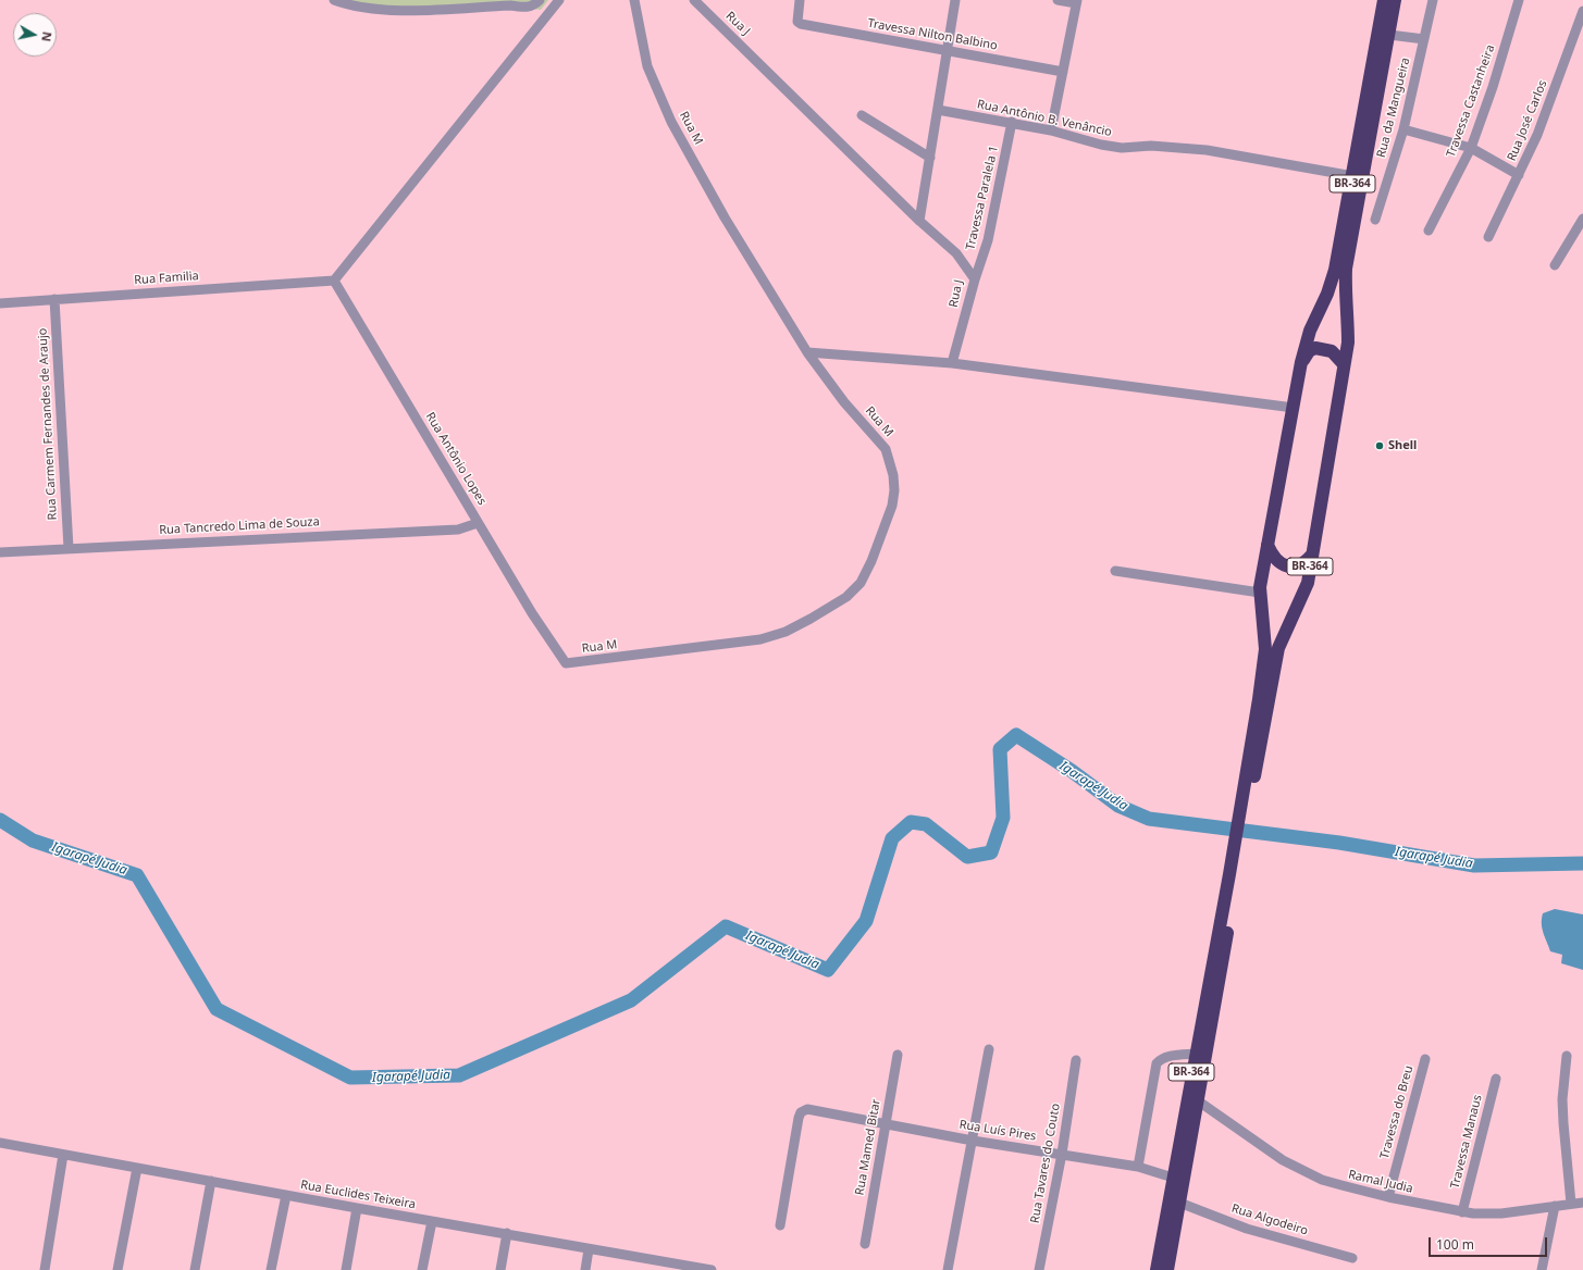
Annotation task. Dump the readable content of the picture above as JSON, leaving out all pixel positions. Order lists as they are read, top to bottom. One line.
{"streets":{"highway":["BR-364"],"street":["Rua J","Travessa Nilton Balbino","Travessa Castanheira","Rua da Mangueira","Rua Antônio B. Venâncio","Rua José Carlos","Rua M","Travessa Paralela 1","Rua Familia","Rua Carmem Fernandes de Araujo","Rua Antônio Lopes","Rua Tancredo Lima de Souza","Travessa do Breu","Rua Luís Pires","Travessa Manaus","Rua Mamed Bitar","Rua Tavares do Couto","Ramal Judia","Rua Euclides Teixeira","Rua Algodeiro"]},"crossings":[["Rua J","Travessa Paralela 1"],["Rua Antônio B. Venâncio","BR-364"],["Rua Antônio B. Venâncio","Travessa Paralela 1"],["Rua M","Rua Antônio Lopes"],["BR-364","Rua Luís Pires"],["BR-364","Ramal Judia"],["BR-364","Rua Algodeiro"],["Rua Familia","Rua Carmem Fernandes de Araujo"],["Rua Familia","Rua Antônio Lopes"],["Rua Carmem Fernandes de Araujo","Rua Tancredo Lima de Souza"],["Rua Antônio Lopes","Rua Tancredo Lima de Souza"],["Travessa do Breu","Ramal Judia"],["Rua Luís Pires","Rua Mamed Bitar"],["Rua Luís Pires","Rua Tavares do Couto"],["Travessa Manaus","Ramal Judia"]],"water":["Igarapé Judia"],"places":["Shell"],"scale_bar":"100 m","north":"right"}
